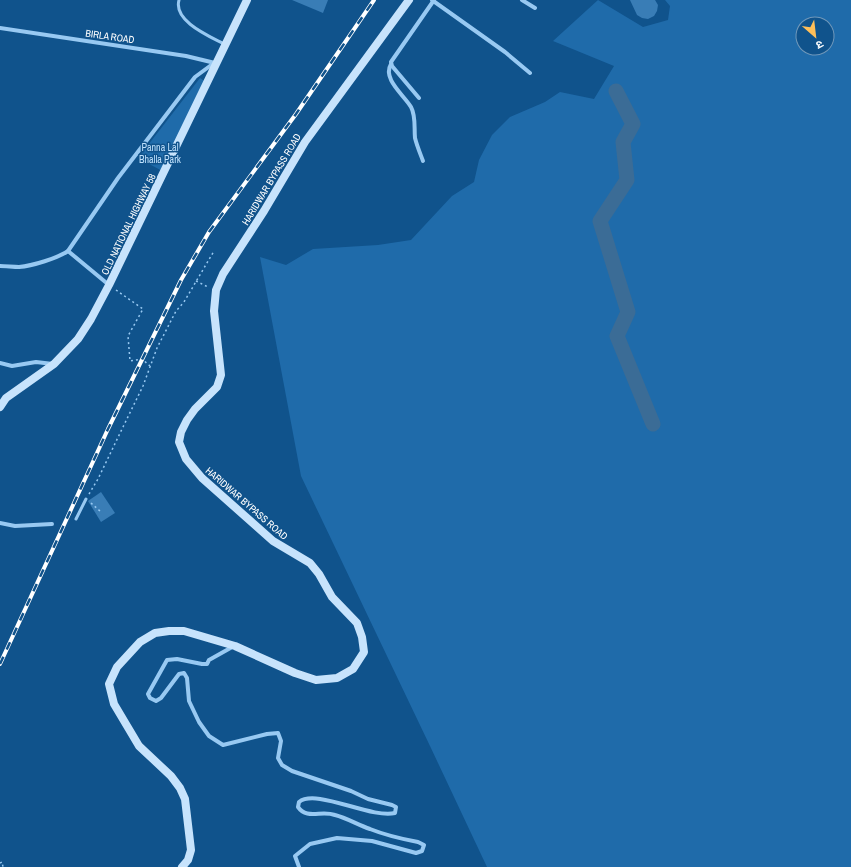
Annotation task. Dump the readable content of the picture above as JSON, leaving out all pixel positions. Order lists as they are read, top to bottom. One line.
{"streets":{"main road":["HARIDWAR BYPASS ROAD","OLD NATIONAL HIGHWAY 58"],"street":["BIRLA ROAD"]},"crossings":[["BIRLA ROAD","OLD NATIONAL HIGHWAY 58"]],"parks":["Panna Lal Bhalla Park"],"north":"bottom right"}
